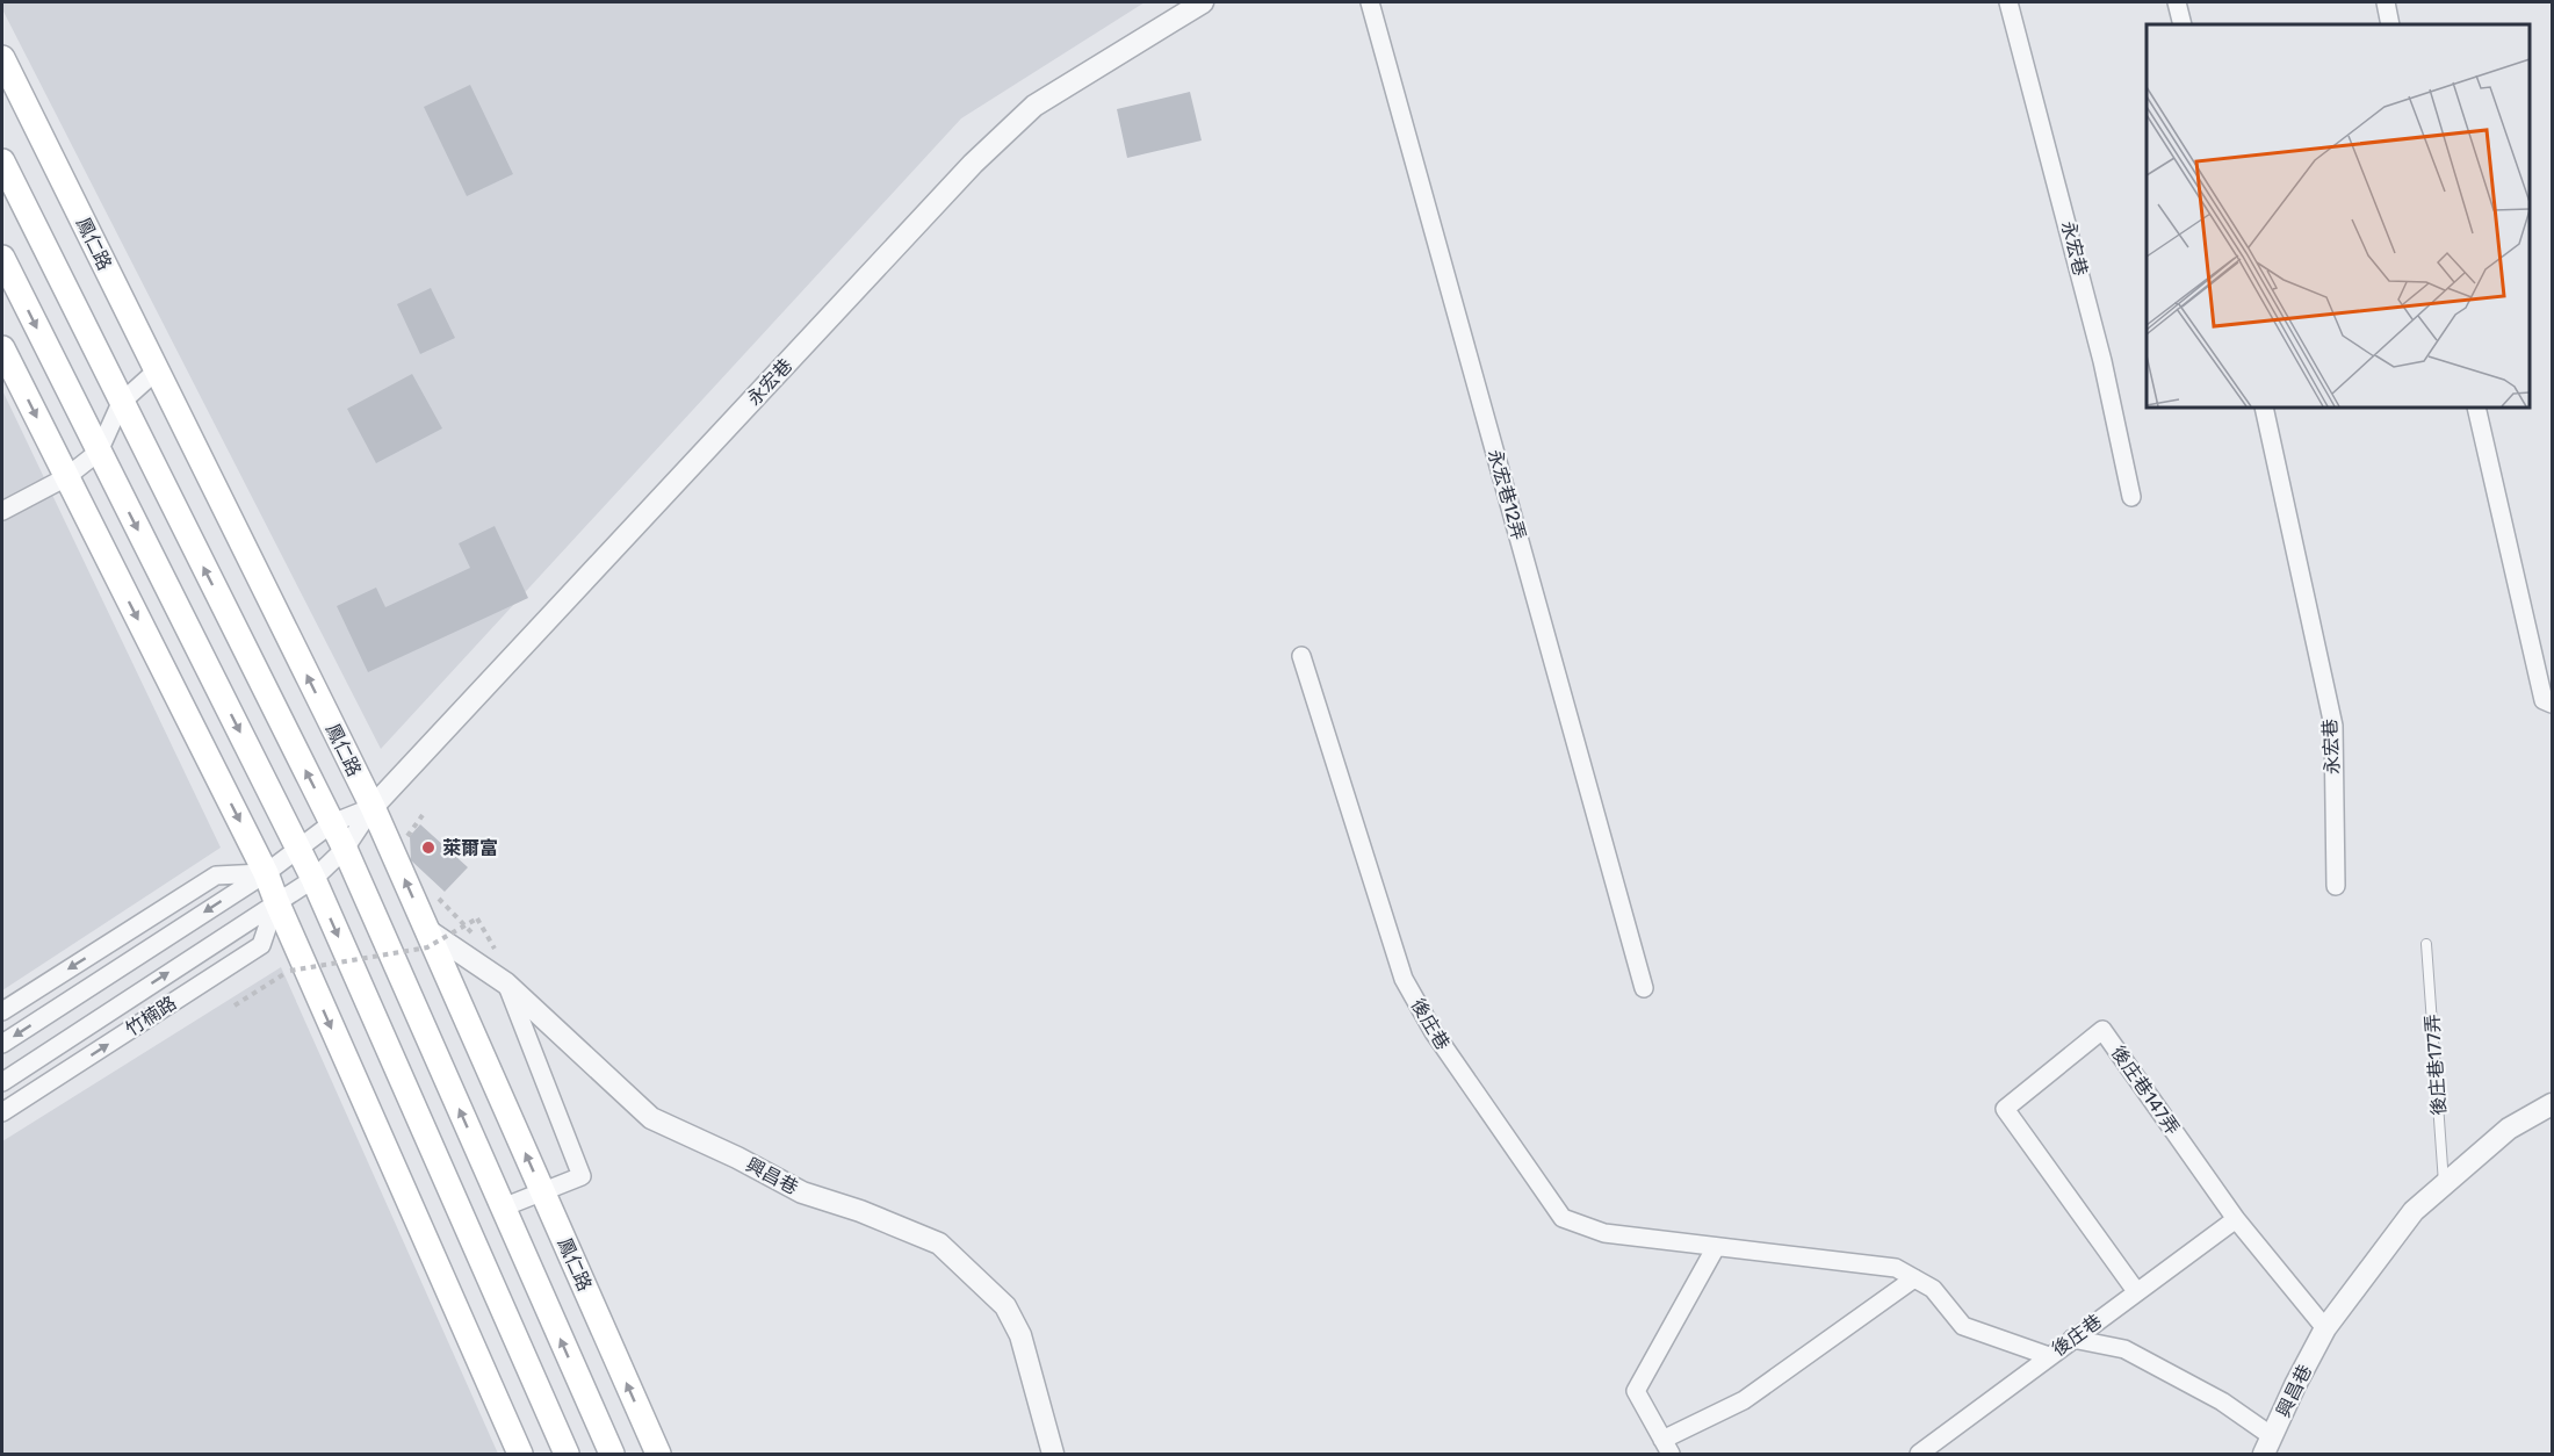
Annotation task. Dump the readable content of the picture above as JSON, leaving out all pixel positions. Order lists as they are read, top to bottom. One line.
{"streets":{"main road":["鳳仁路"],"street":["永宏巷","永宏巷12弄","竹楠路","後庄巷","後庄巷147弄","興昌巷"],"lane":["後庄巷177弄"]},"crossings":[["鳳仁路","永宏巷"],["鳳仁路","竹楠路"],["鳳仁路","興昌巷"],["永宏巷","竹楠路"],["後庄巷","後庄巷147弄"],["後庄巷147弄","興昌巷"]],"places":["萊爾富"]}
